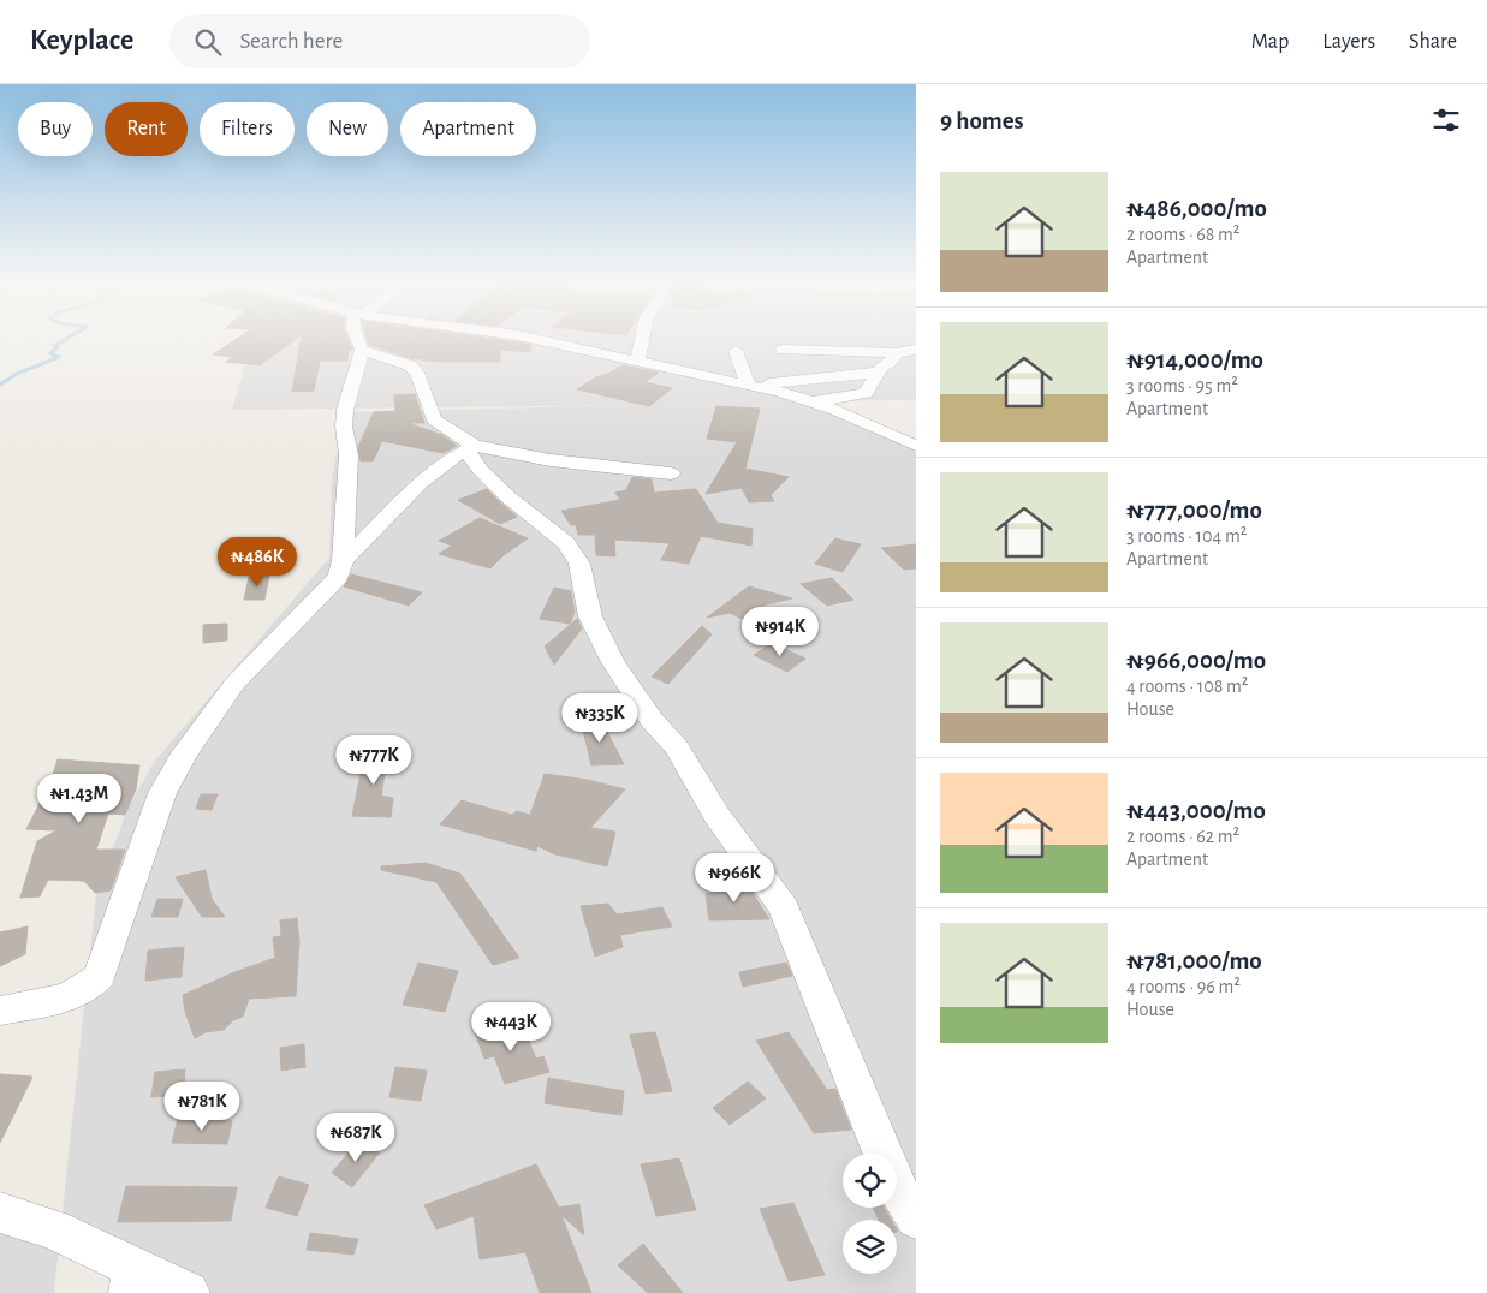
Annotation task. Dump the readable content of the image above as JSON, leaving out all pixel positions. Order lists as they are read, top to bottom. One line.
{"page":{"header":"Keyplace","search":"Search here","nav":["Map","Layers","Share"],"heading":"9 homes","chip":["Buy","Rent","Filters","New","Apartment"],"list":[{"name":"₦486,000/mo","note":"2 rooms · 68 m² · Apartment"},{"name":"₦914,000/mo","note":"3 rooms · 95 m² · Apartment"},{"name":"₦777,000/mo","note":"3 rooms · 104 m² · Apartment"},{"name":"₦966,000/mo","note":"4 rooms · 108 m² · House"},{"name":"₦443,000/mo","note":"2 rooms · 62 m² · Apartment"},{"name":"₦781,000/mo","note":"4 rooms · 96 m² · House"}],"price":["₦486K","₦914K","₦335K","₦777K","₦1.43M","₦966K","₦443K","₦781K","₦687K"]}}
